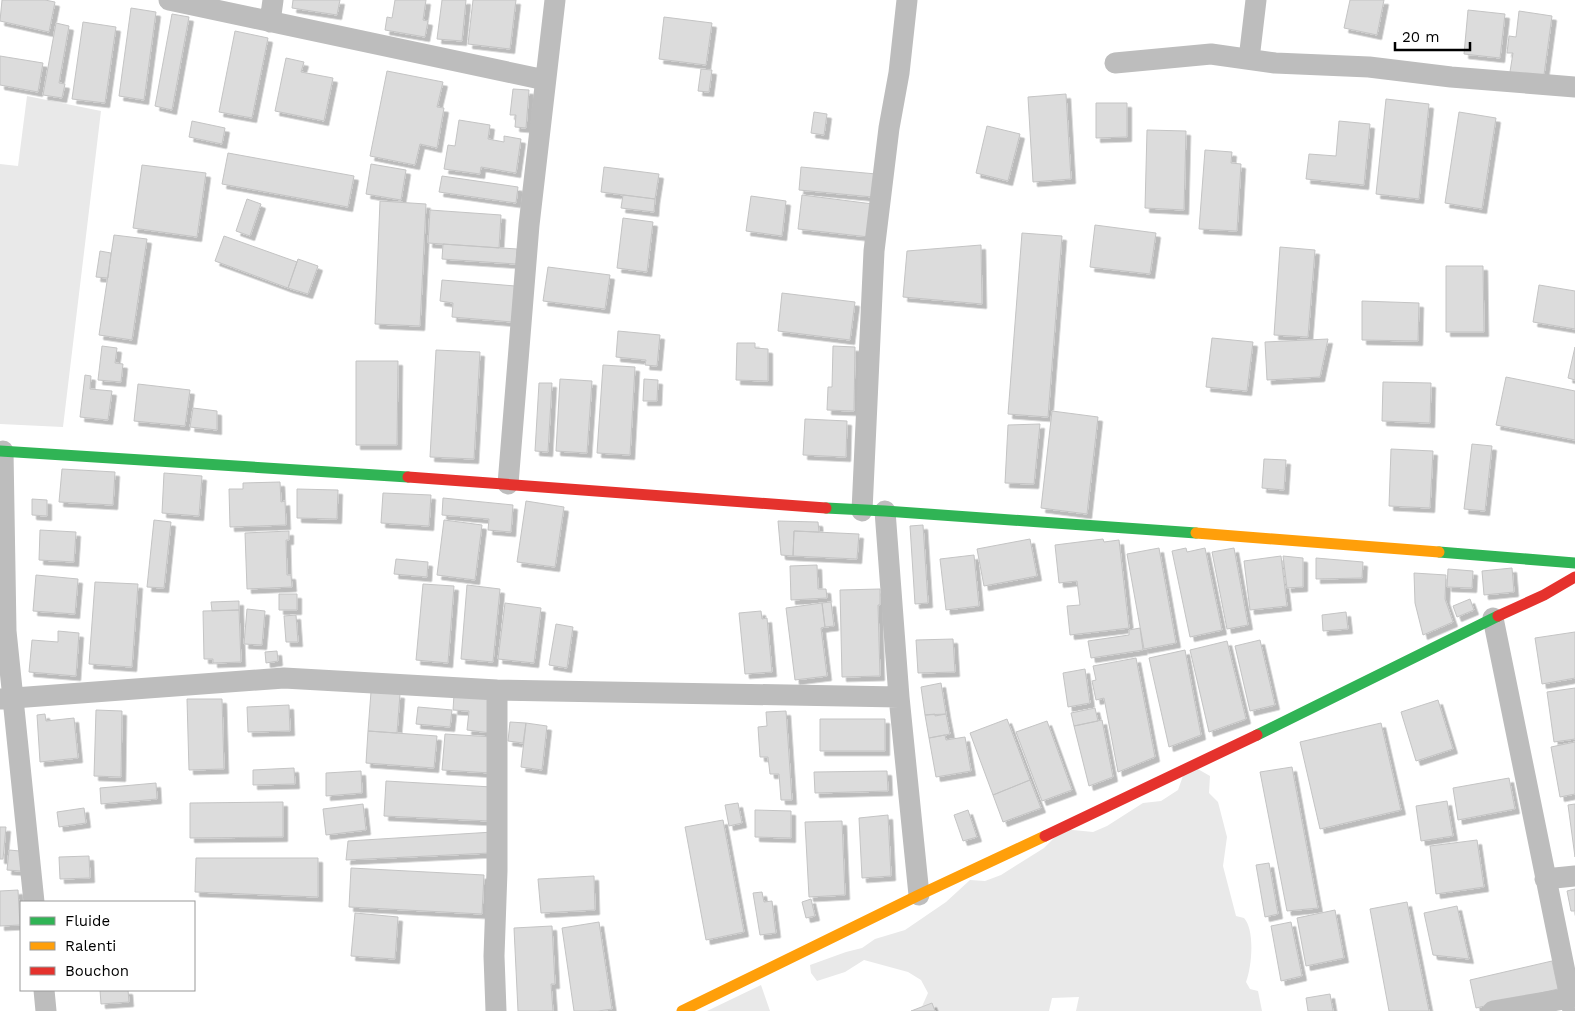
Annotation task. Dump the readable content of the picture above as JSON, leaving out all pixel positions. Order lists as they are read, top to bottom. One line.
{"legend":["Fluide","Ralenti","Bouchon"],"scale_bar":"20 m"}
